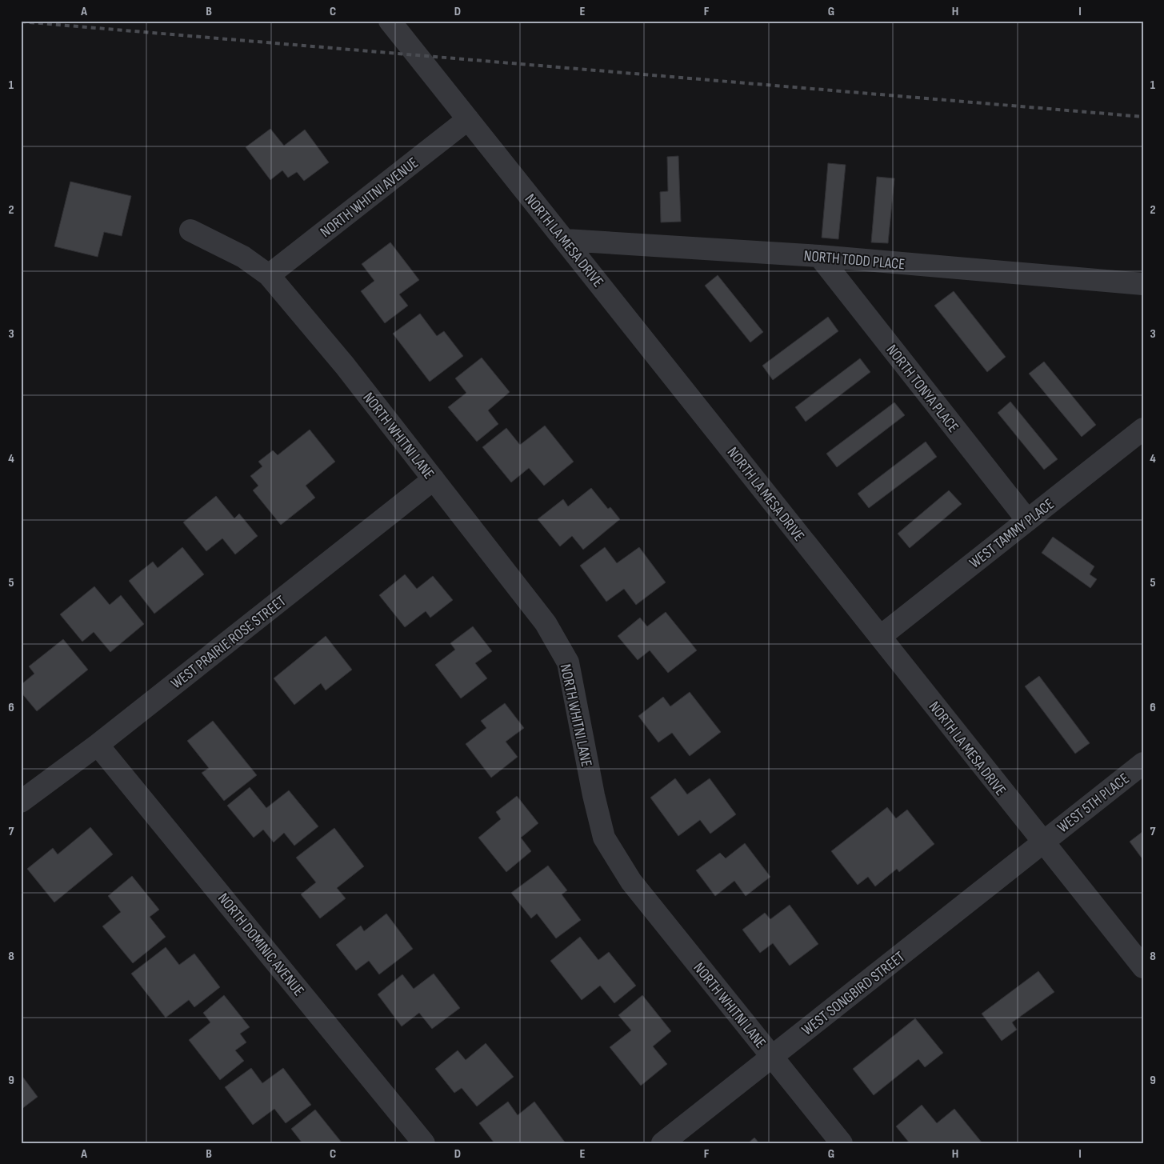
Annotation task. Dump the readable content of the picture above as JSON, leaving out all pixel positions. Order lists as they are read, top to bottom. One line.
{"streets":{"street":["NORTH WHITNI AVENUE","NORTH LA MESA DRIVE","NORTH TODD PLACE","NORTH TONYA PLACE","NORTH WHITNI LANE","WEST TAMMY PLACE","WEST PRAIRIE ROSE STREET","WEST 5TH PLACE","NORTH DOMINIC AVENUE","WEST SONGBIRD STREET"]},"crossings":[["NORTH WHITNI AVENUE","NORTH LA MESA DRIVE"],["NORTH WHITNI AVENUE","NORTH WHITNI LANE"],["NORTH LA MESA DRIVE","NORTH TODD PLACE"],["NORTH LA MESA DRIVE","WEST TAMMY PLACE"],["NORTH LA MESA DRIVE","WEST 5TH PLACE"],["NORTH LA MESA DRIVE","WEST SONGBIRD STREET"],["NORTH TODD PLACE","NORTH TONYA PLACE"],["NORTH TONYA PLACE","WEST TAMMY PLACE"],["NORTH WHITNI LANE","WEST PRAIRIE ROSE STREET"],["NORTH WHITNI LANE","WEST SONGBIRD STREET"],["WEST PRAIRIE ROSE STREET","NORTH DOMINIC AVENUE"],["WEST 5TH PLACE","WEST SONGBIRD STREET"]],"grid":{"columns":["A","B","C","D","E","F","G","H","I"],"rows":["1","2","3","4","5","6","7","8","9"]}}
